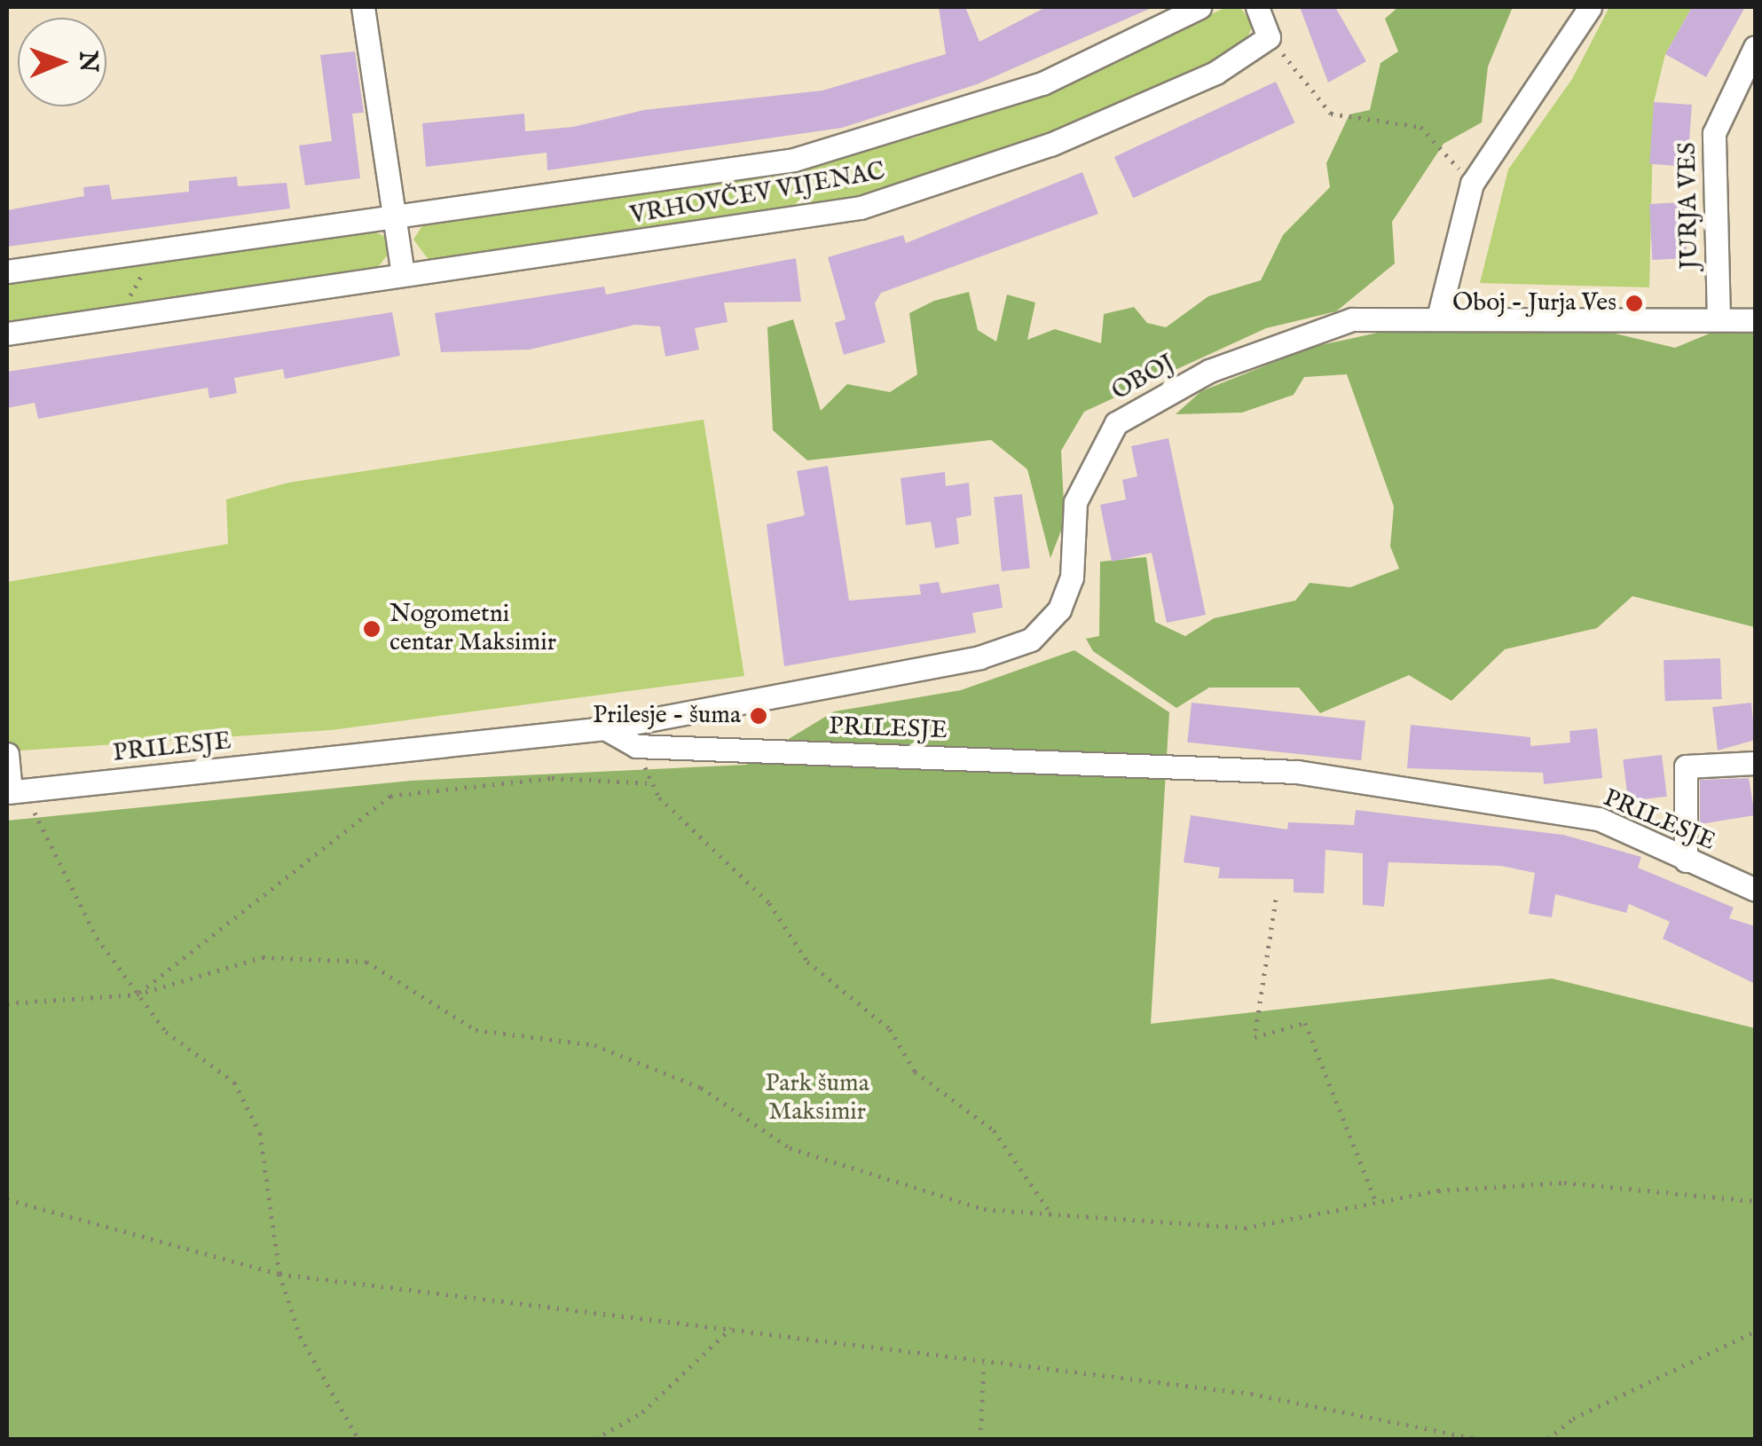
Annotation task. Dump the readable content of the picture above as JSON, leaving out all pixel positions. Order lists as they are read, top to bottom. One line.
{"streets":{"street":["VRHOVČEV VIJENAC","JURJA VES","OBOJ","PRILESJE"]},"crossings":[["JURJA VES","OBOJ"],["OBOJ","PRILESJE"]],"parks":["Park šuma Maksimir"],"places":["Oboj - Jurja Ves","Nogometni centar Maksimir","Prilesje - šuma"],"north":"right"}
